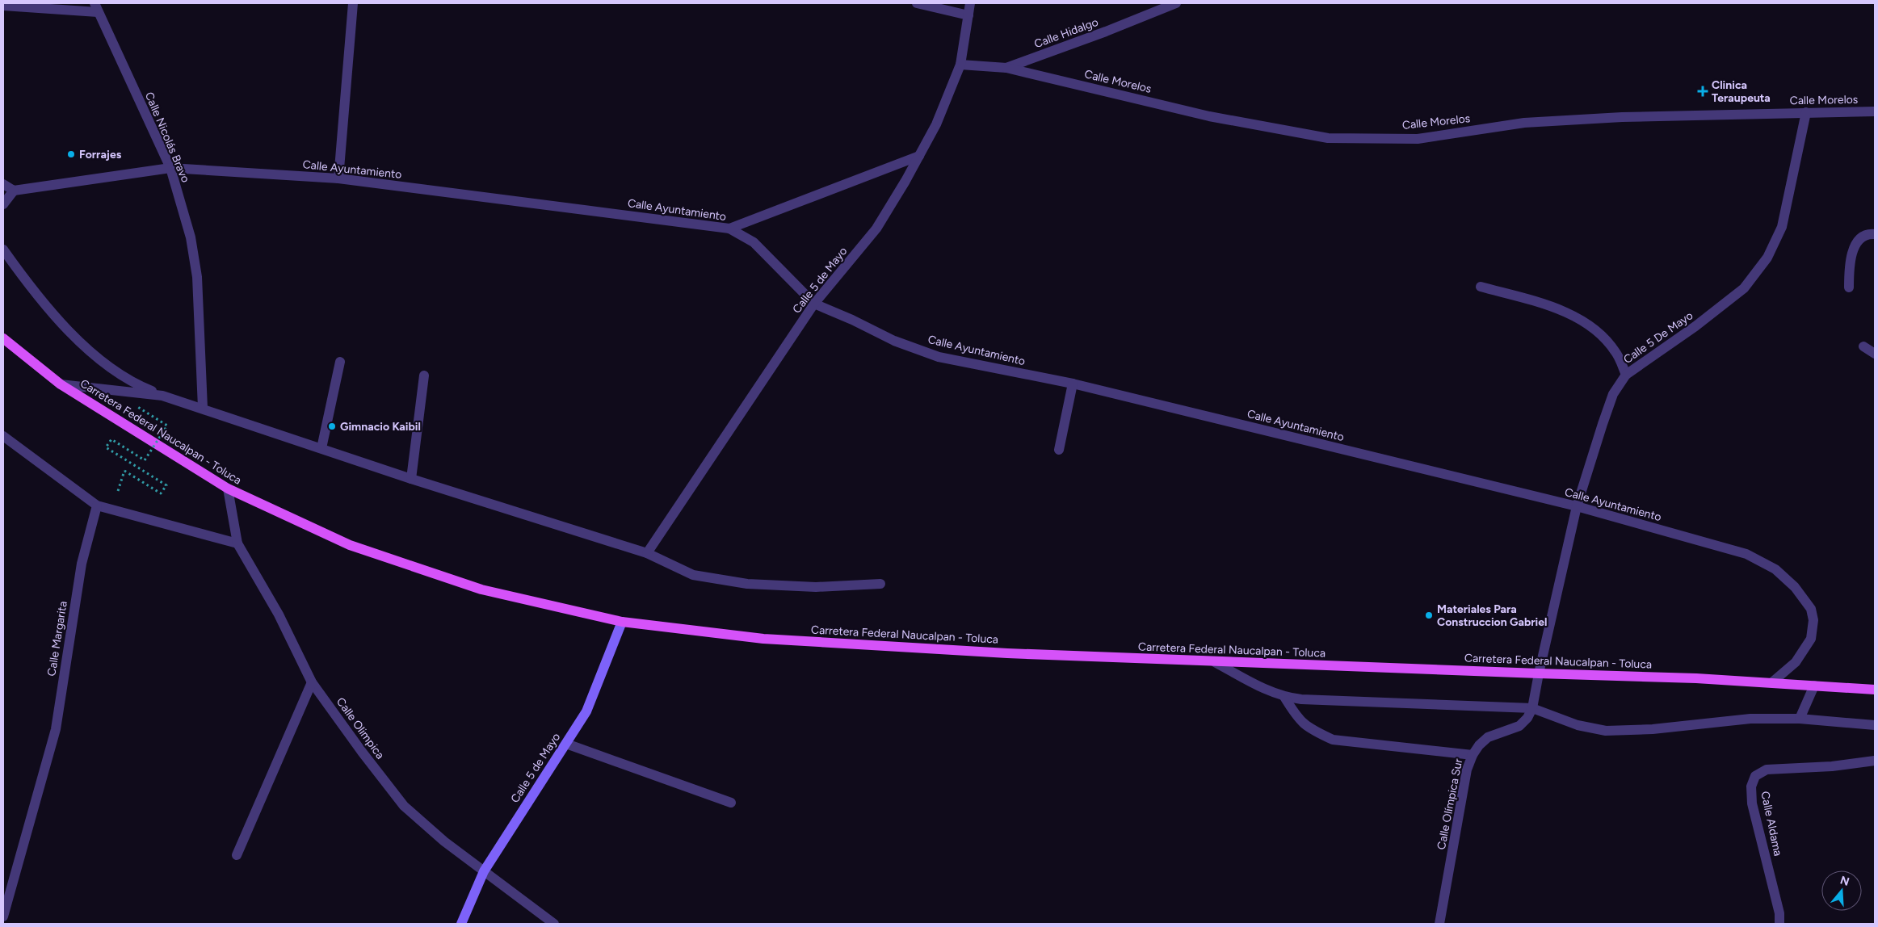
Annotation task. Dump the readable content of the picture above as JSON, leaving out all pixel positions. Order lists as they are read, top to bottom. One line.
{"streets":{"main road":["Carretera Federal Naucalpan - Toluca"],"street":["Calle Hidalgo","Calle Morelos","Calle Nicolás Bravo","Calle Ayuntamiento","Calle 5 de Mayo","Calle 5 De Mayo","Calle Margarita","Calle Olimpica","Calle Olímpica Sur","Calle Aldama"]},"crossings":[["Calle Hidalgo","Calle Morelos"],["Calle Hidalgo","Calle 5 de Mayo"],["Calle Morelos","Calle 5 De Mayo"],["Calle Nicolás Bravo","Calle Ayuntamiento"],["Calle Ayuntamiento","Calle 5 de Mayo"],["Calle Ayuntamiento","Calle 5 De Mayo"],["Calle Ayuntamiento","Carretera Federal Naucalpan - Toluca"],["Calle 5 de Mayo","Carretera Federal Naucalpan - Toluca"],["Calle 5 de Mayo","Calle Olimpica"],["Calle 5 De Mayo","Carretera Federal Naucalpan - Toluca"],["Calle 5 De Mayo","Calle Olímpica Sur"],["Carretera Federal Naucalpan - Toluca","Calle Olimpica"],["Carretera Federal Naucalpan - Toluca","Calle Olímpica Sur"]],"places":{"health":["Clinica Teraupeuta"],"other":["Forrajes","Gimnacio Kaibil","Materiales Para Construccion Gabriel"]},"north":"top"}
